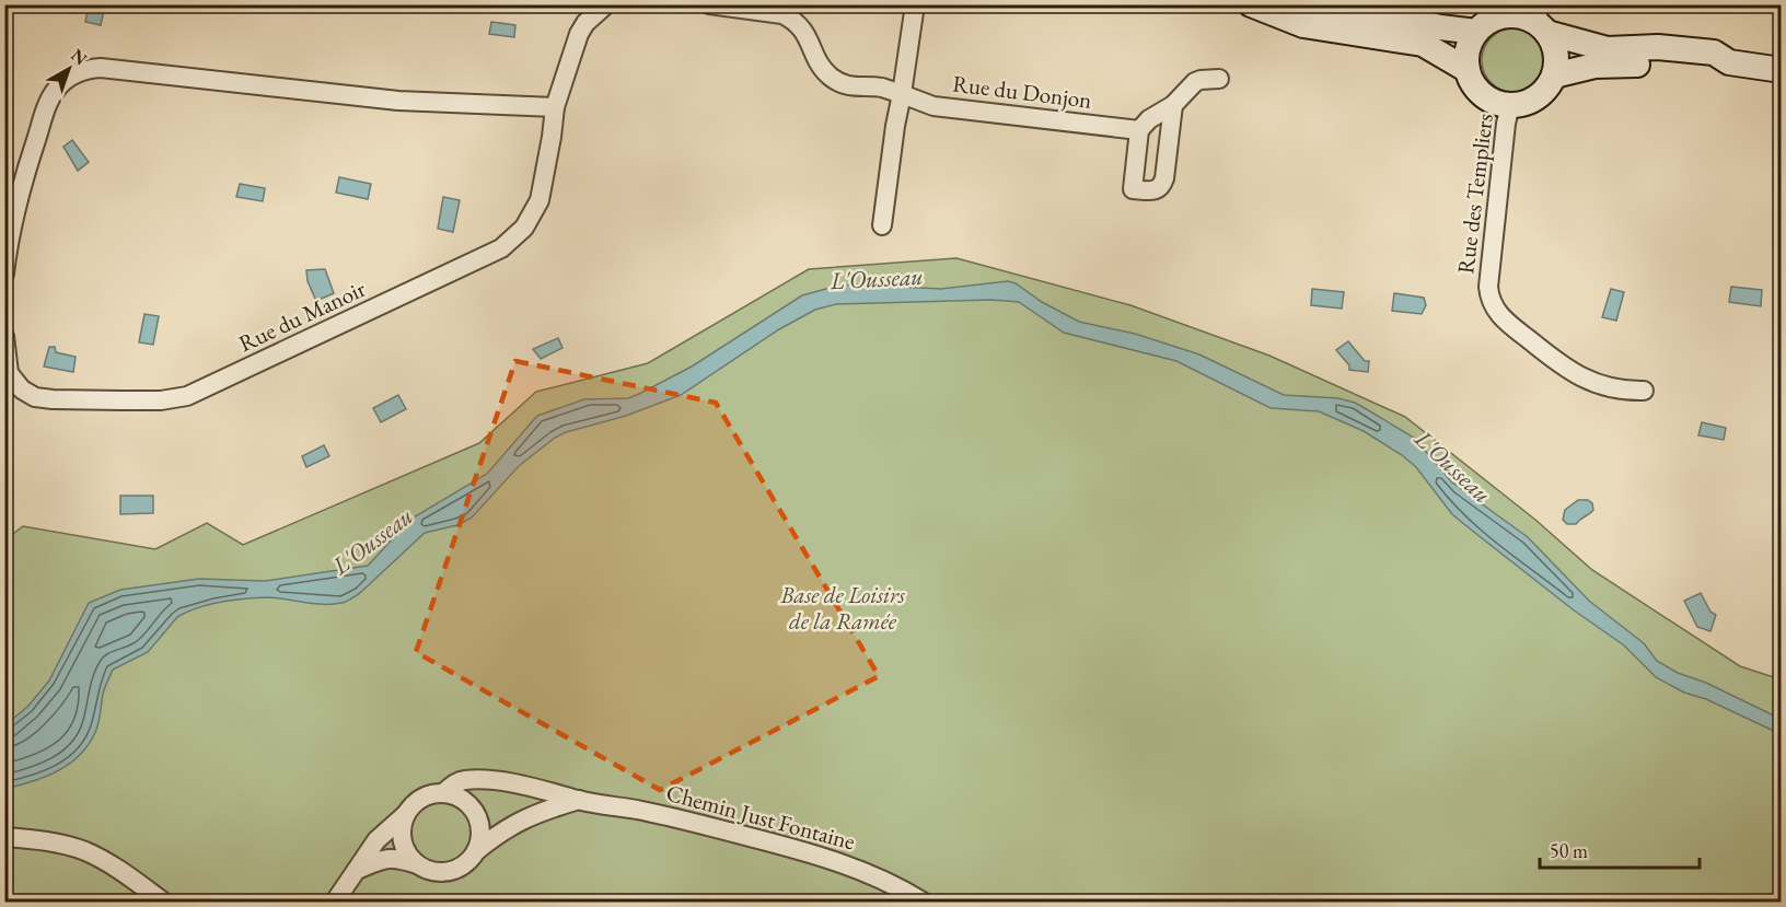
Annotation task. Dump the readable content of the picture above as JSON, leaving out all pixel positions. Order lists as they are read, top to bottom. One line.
{"streets":{"street":["Rue du Donjon","Rue des Templiers","Rue du Manoir","Chemin Just Fontaine"]},"water":["L'Ousseau"],"parks":["Base de Loisirs de la Ramée"],"scale_bar":"50 m","north":"top right"}
